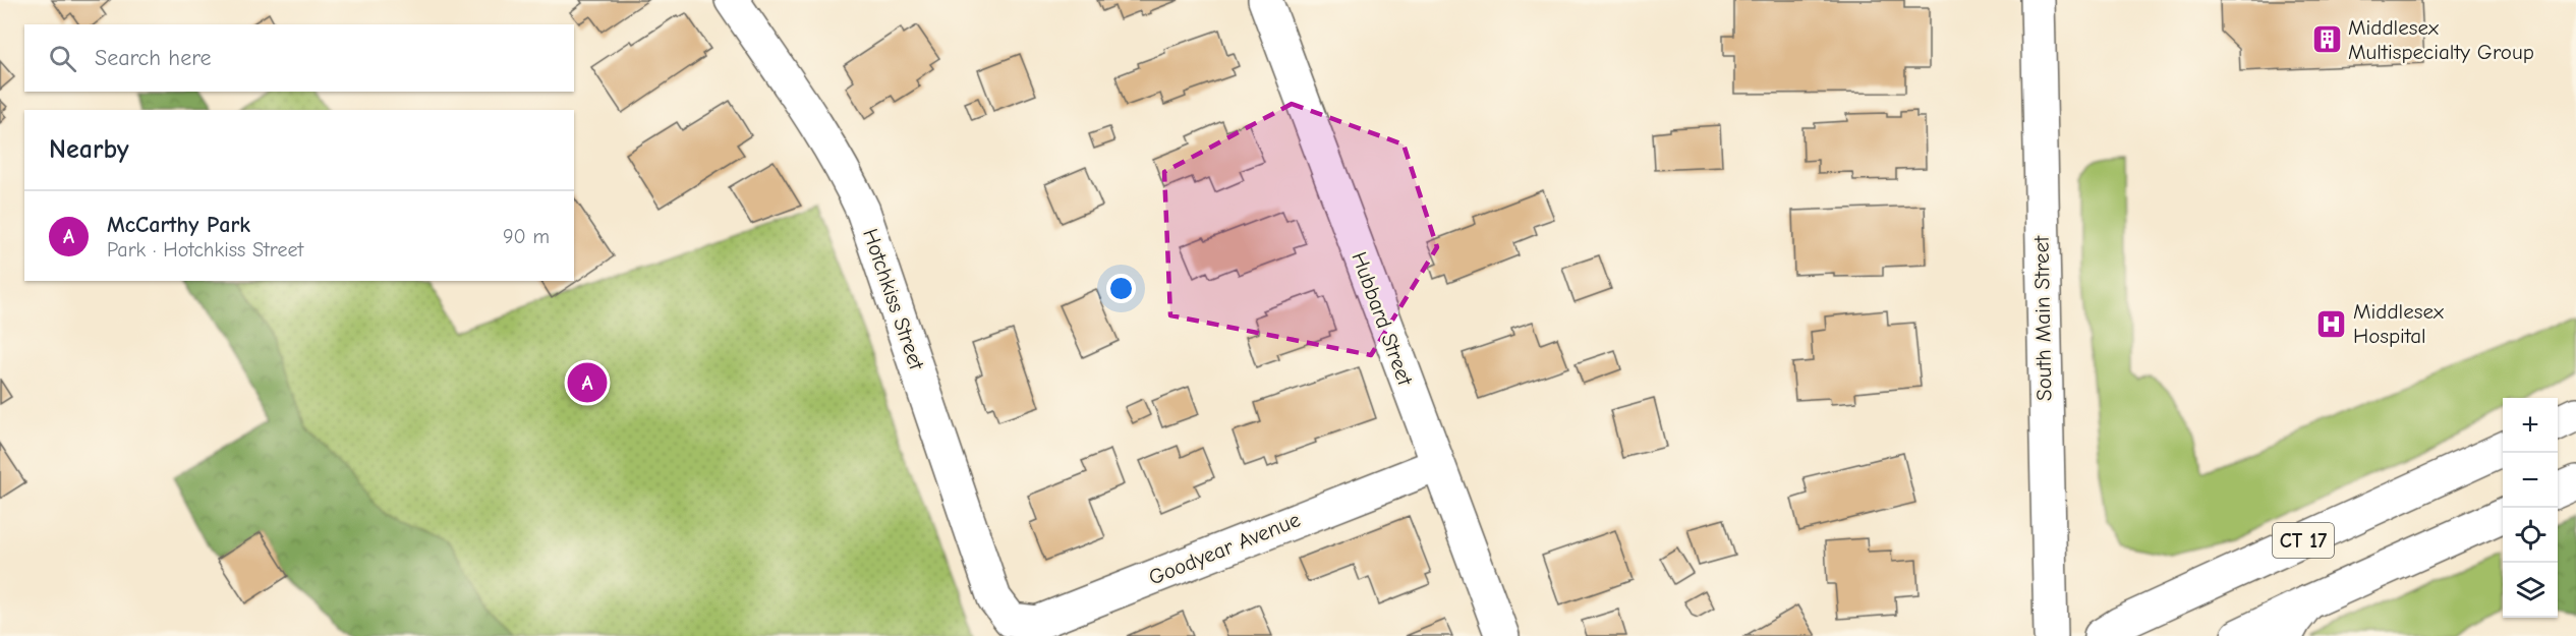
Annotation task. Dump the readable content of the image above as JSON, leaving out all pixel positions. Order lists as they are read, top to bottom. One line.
{"streets":{"main road":["Hotchkiss Street","Hubbard Street","South Main Street","CT 17","Goodyear Avenue"]},"crossings":[["Hotchkiss Street","Goodyear Avenue"],["Hubbard Street","Goodyear Avenue"]],"places":{"building":["Middlesex Multispecialty Group"],"hospital":["Middlesex Hospital"]},"page":{"search":"Search here","heading":"Nearby","list":[{"mark":"A","name":"McCarthy Park","note":"Park · Hotchkiss Street","value":"90 m"}],"pins":"A","map_buttons":["+","−"]}}
